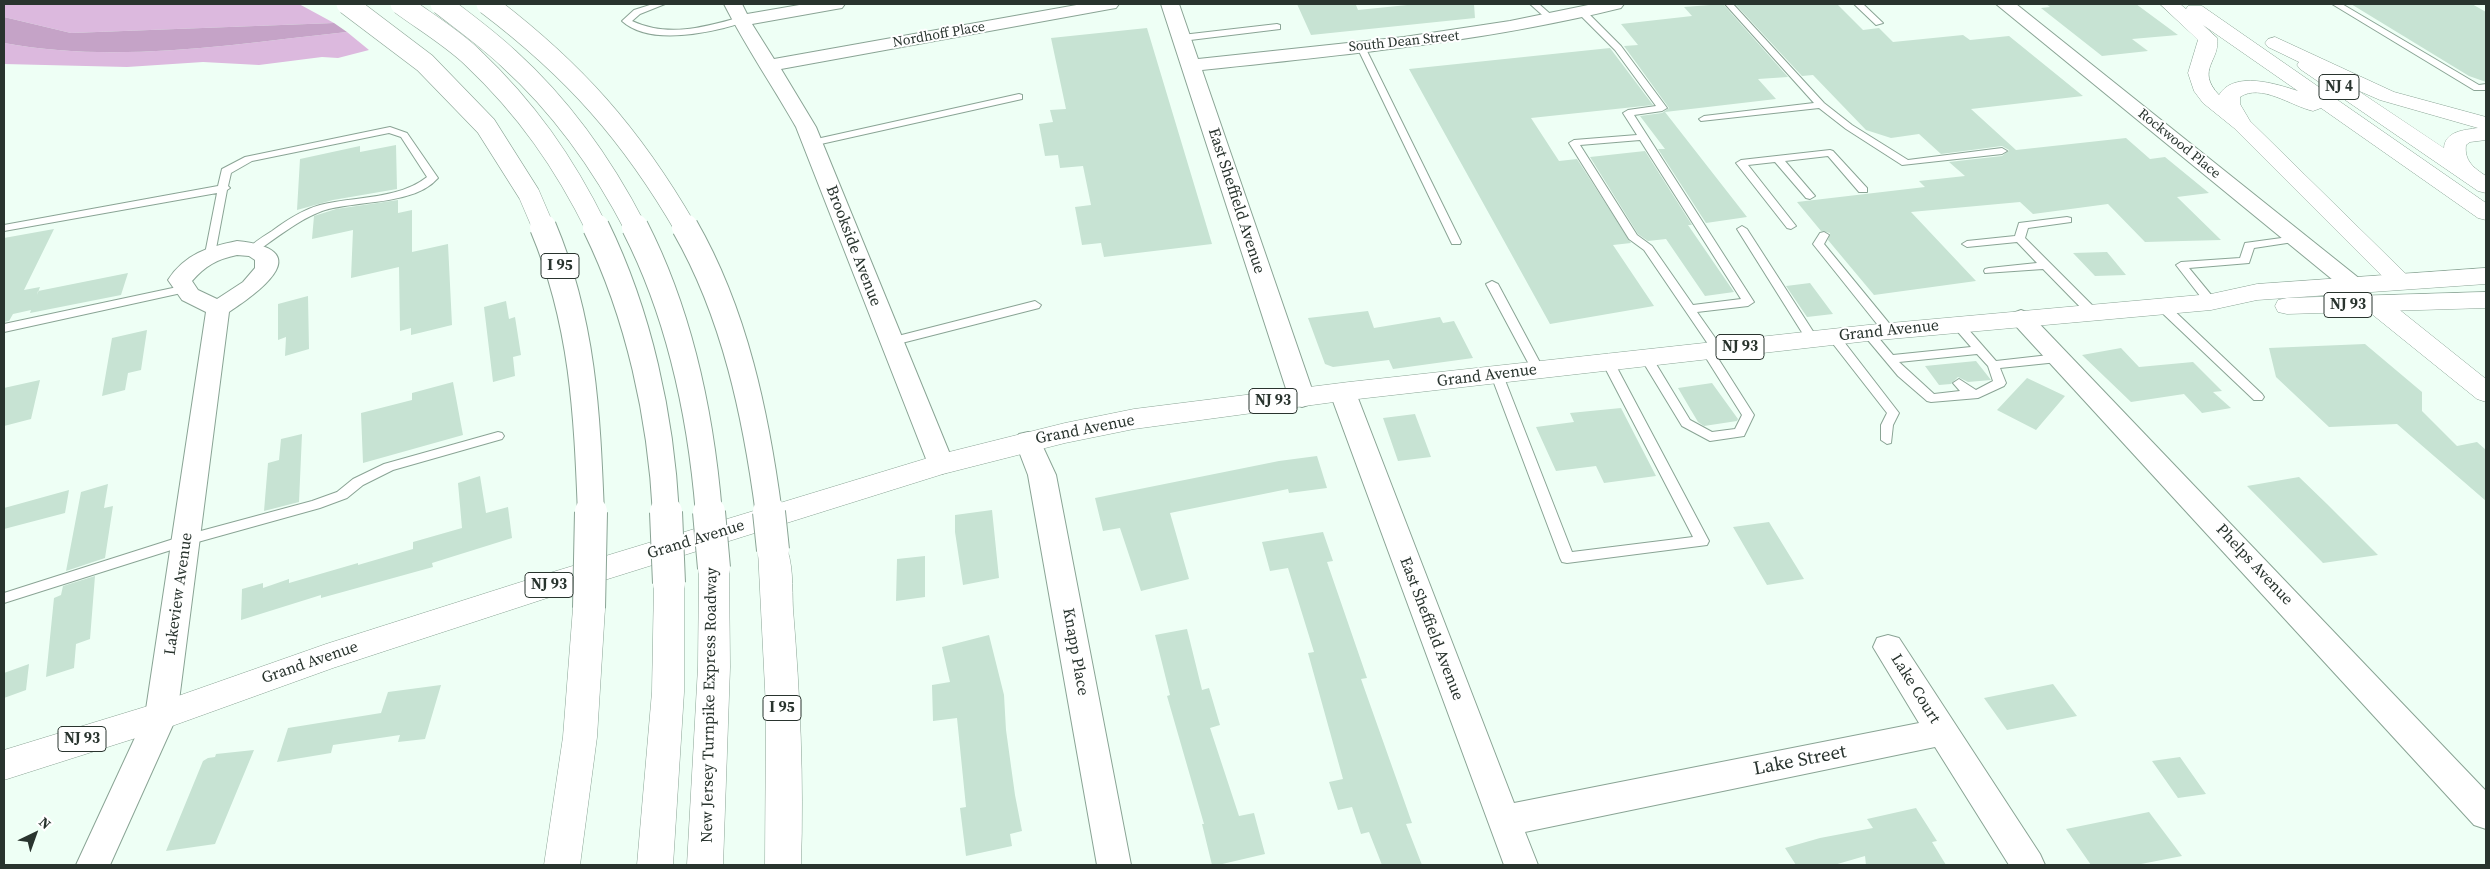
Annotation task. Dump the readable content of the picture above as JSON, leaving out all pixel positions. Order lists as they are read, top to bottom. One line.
{"streets":{"main road":["NJ 4","I 95","NJ 93","Grand Avenue","New Jersey Turnpike Express Roadway"],"street":["Nordhoff Place","South Dean Street","Rockwood Place","East Sheffield Avenue","Brookside Avenue","Phelps Avenue","Lakeview Avenue","Knapp Place","Lake Court","Lake Street"]},"crossings":[["Nordhoff Place","Brookside Avenue"],["South Dean Street","East Sheffield Avenue"],["Rockwood Place","Grand Avenue"],["East Sheffield Avenue","Grand Avenue"],["East Sheffield Avenue","Lake Street"],["Brookside Avenue","Grand Avenue"],["Grand Avenue","Phelps Avenue"],["Grand Avenue","Lakeview Avenue"],["Grand Avenue","Knapp Place"],["Lake Court","Lake Street"]],"north":"top right"}
